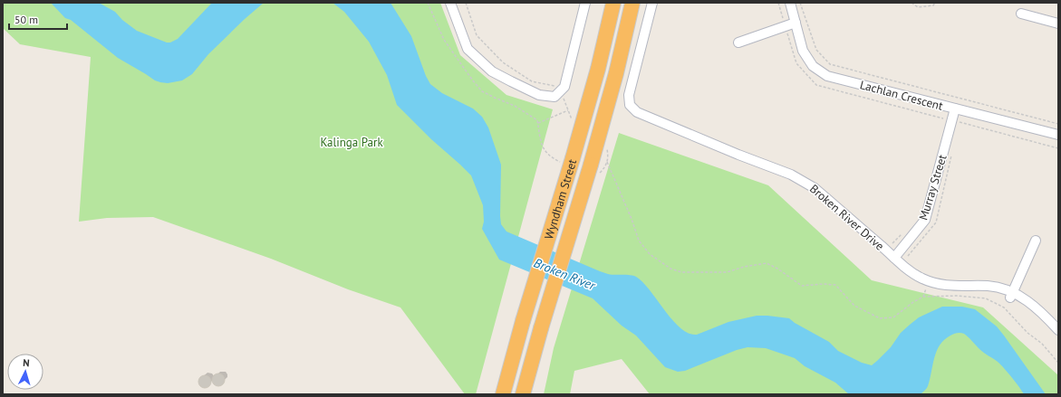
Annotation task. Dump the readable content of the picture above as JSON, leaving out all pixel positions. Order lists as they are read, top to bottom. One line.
{"streets":{"highway":["Wyndham Street"],"street":["Lachlan Crescent","Murray Street","Broken River Drive"]},"crossings":[["Lachlan Crescent","Murray Street"],["Murray Street","Broken River Drive"]],"water":["Broken River"],"parks":["Kalinga Park"],"scale_bar":"50 m","north":"top"}
